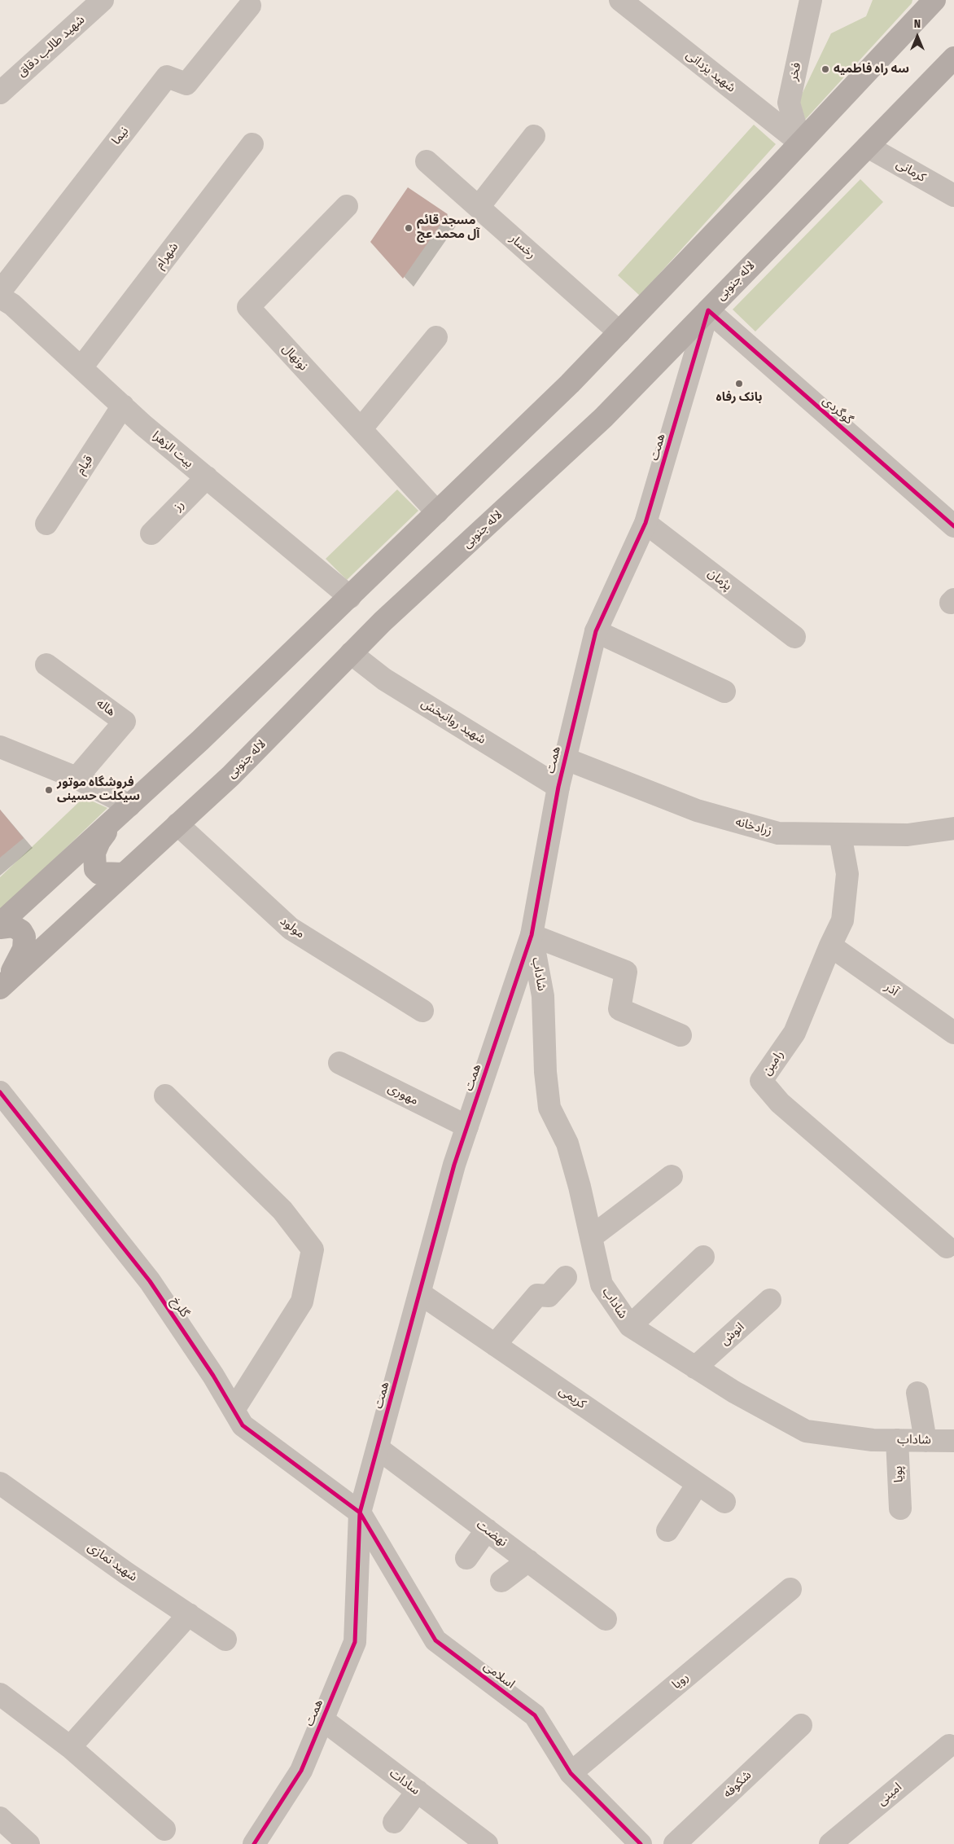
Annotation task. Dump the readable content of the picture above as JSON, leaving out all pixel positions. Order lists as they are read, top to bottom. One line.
{"streets":{"main road":["لاله جنوبی"],"street":["شهید طالب دقاق","شهید یزدانی","فخر","نیما","کرمانی","رخسار","شهرام","نونهال","گوگردی","همت","بیت الزهرا","قیام","رز","پژمان","هاله","شهید روانبخش","زرادخانه","مولود","شاداب","آذر","رامین","مهوری","گلرخ","انوش","کریمی","پویا","نهضت","شهید نمازی","اسلامی","رویا","سادات","شکوفه","امینی"]},"crossings":[["شهید یزدانی","فخر"],["کرمانی","لاله جنوبی"],["شهرام","بیت الزهرا"],["لاله جنوبی","گوگردی"],["لاله جنوبی","همت"],["لاله جنوبی","شهید روانبخش"],["لاله جنوبی","مولود"],["گوگردی","همت"],["همت","پژمان"],["همت","شهید روانبخش"],["همت","زرادخانه"],["همت","شاداب"],["همت","مهوری"],["همت","گلرخ"],["همت","کریمی"],["همت","نهضت"],["همت","اسلامی"],["همت","سادات"],["بیت الزهرا","قیام"],["بیت الزهرا","رز"],["زرادخانه","رامین"],["شاداب","انوش"],["شاداب","پویا"],["آذر","رامین"],["گلرخ","اسلامی"],["اسلامی","رویا"]],"places":["سه راه فاطمیه","مسجد قائم آل محمد عج","بانک رفاه","فروشگاه موتور سیکلت حسینی"],"north":"top"}
